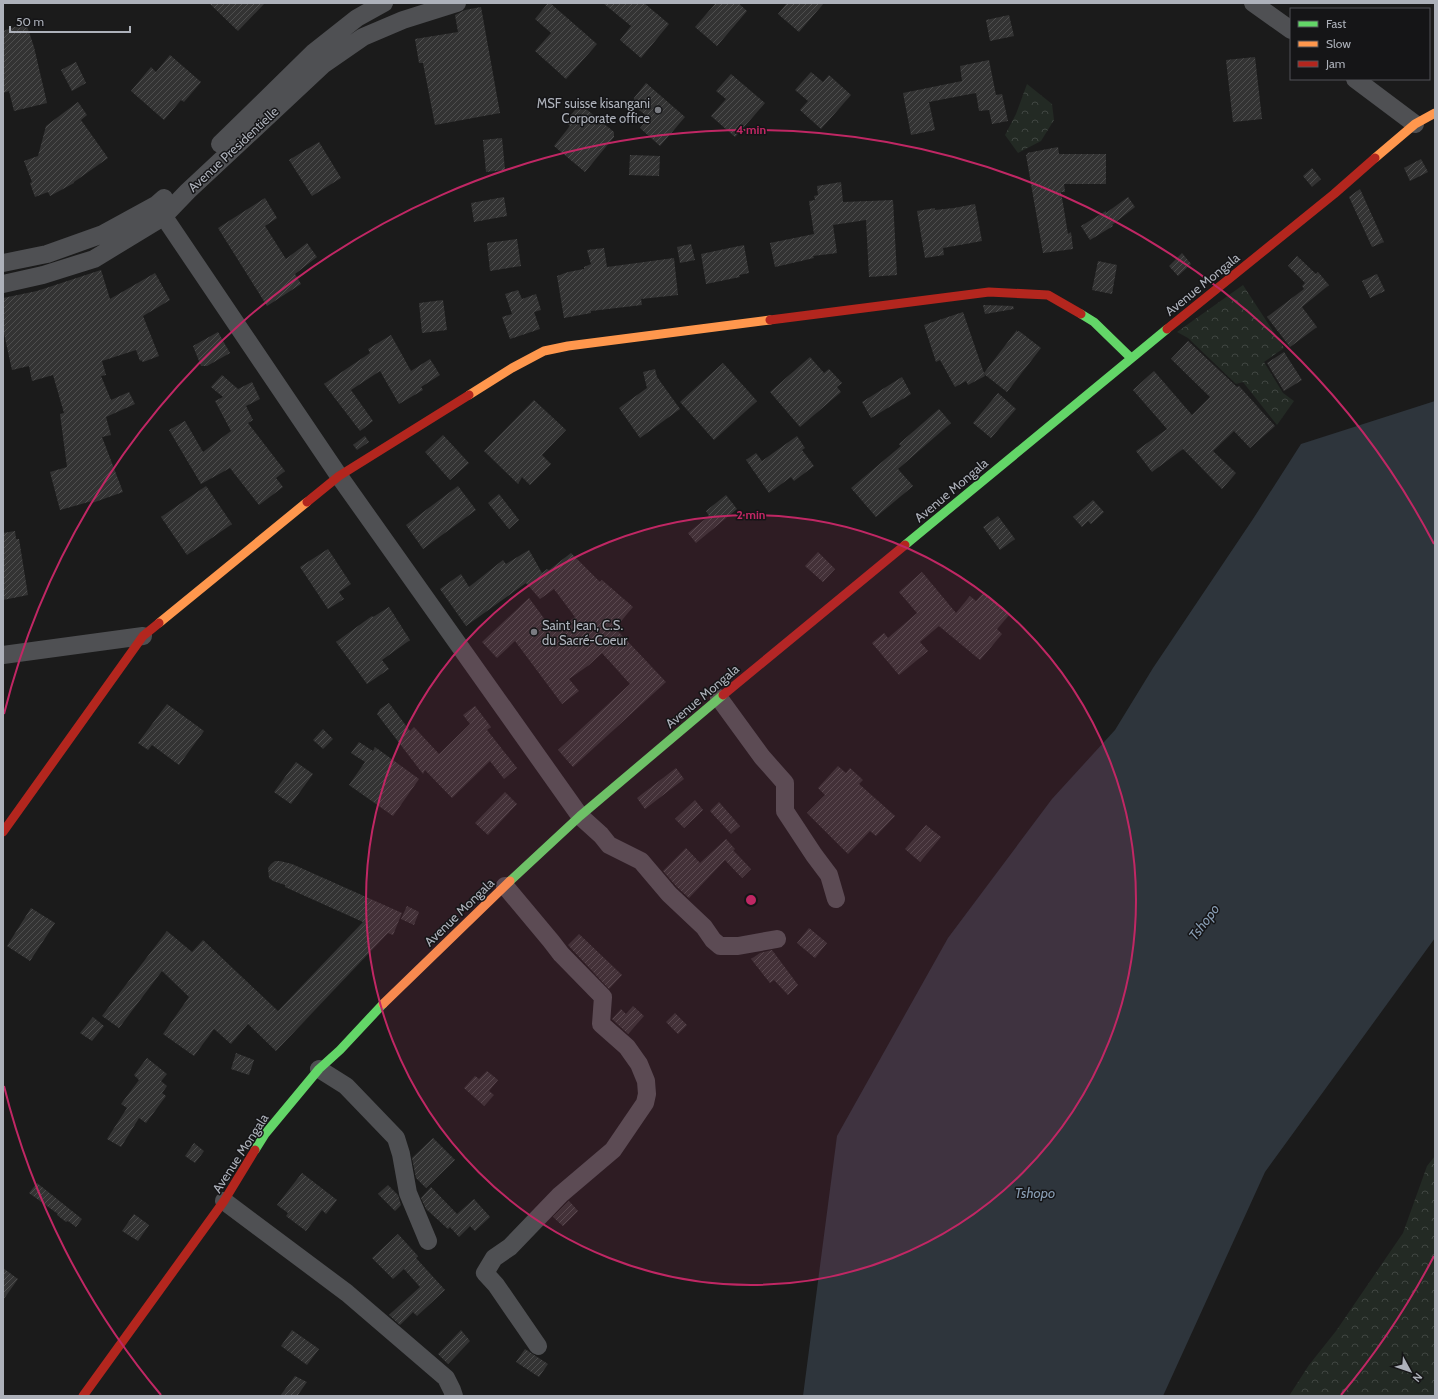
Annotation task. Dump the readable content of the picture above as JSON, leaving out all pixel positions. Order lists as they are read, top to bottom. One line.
{"streets":{"street":["Avenue Presidentielle","Avenue Mongala"]},"water":["Tshopo"],"places":["MSF suisse kisangani Corporate office","Saint Jean, C.S. du Sacré-Coeur"],"legend":["Fast","Slow","Jam"],"scale_bar":"50 m","north":"bottom right","rings":["4 min","2 min"]}
